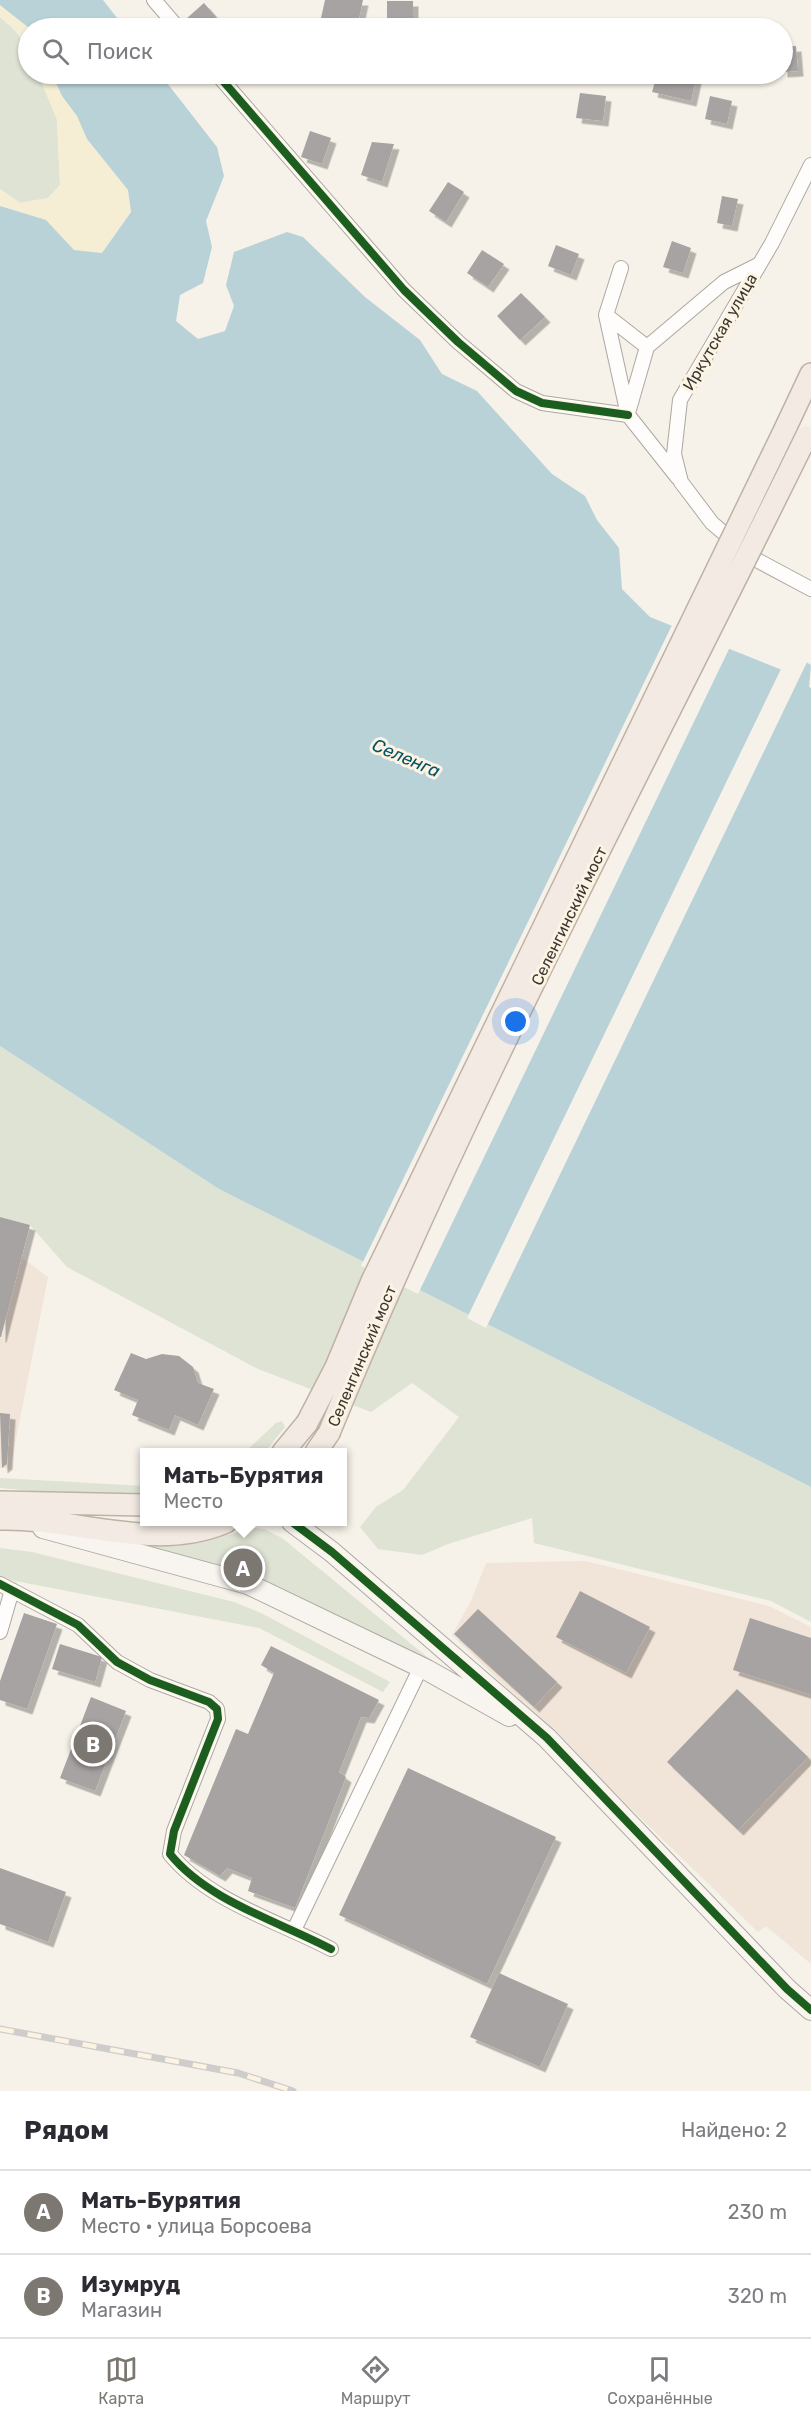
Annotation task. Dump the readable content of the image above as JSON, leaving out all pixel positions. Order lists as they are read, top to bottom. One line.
{"streets":{"main road":["Селенгинский мост"],"street":["Иркутская улица"]},"water":["Селенга"],"page":{"search":"Поиск","popup":["Мать-Бурятия","Место"],"pins":["A","B"],"heading":["Рядом","Найдено: 2"],"list":[{"mark":"A","name":"Мать-Бурятия","note":"Место · улица Борсоева","value":"230 m"},{"mark":"B","name":"Изумруд","note":"Магазин","value":"320 m"}],"nav":["Карта","Маршрут","Сохранённые"]}}
